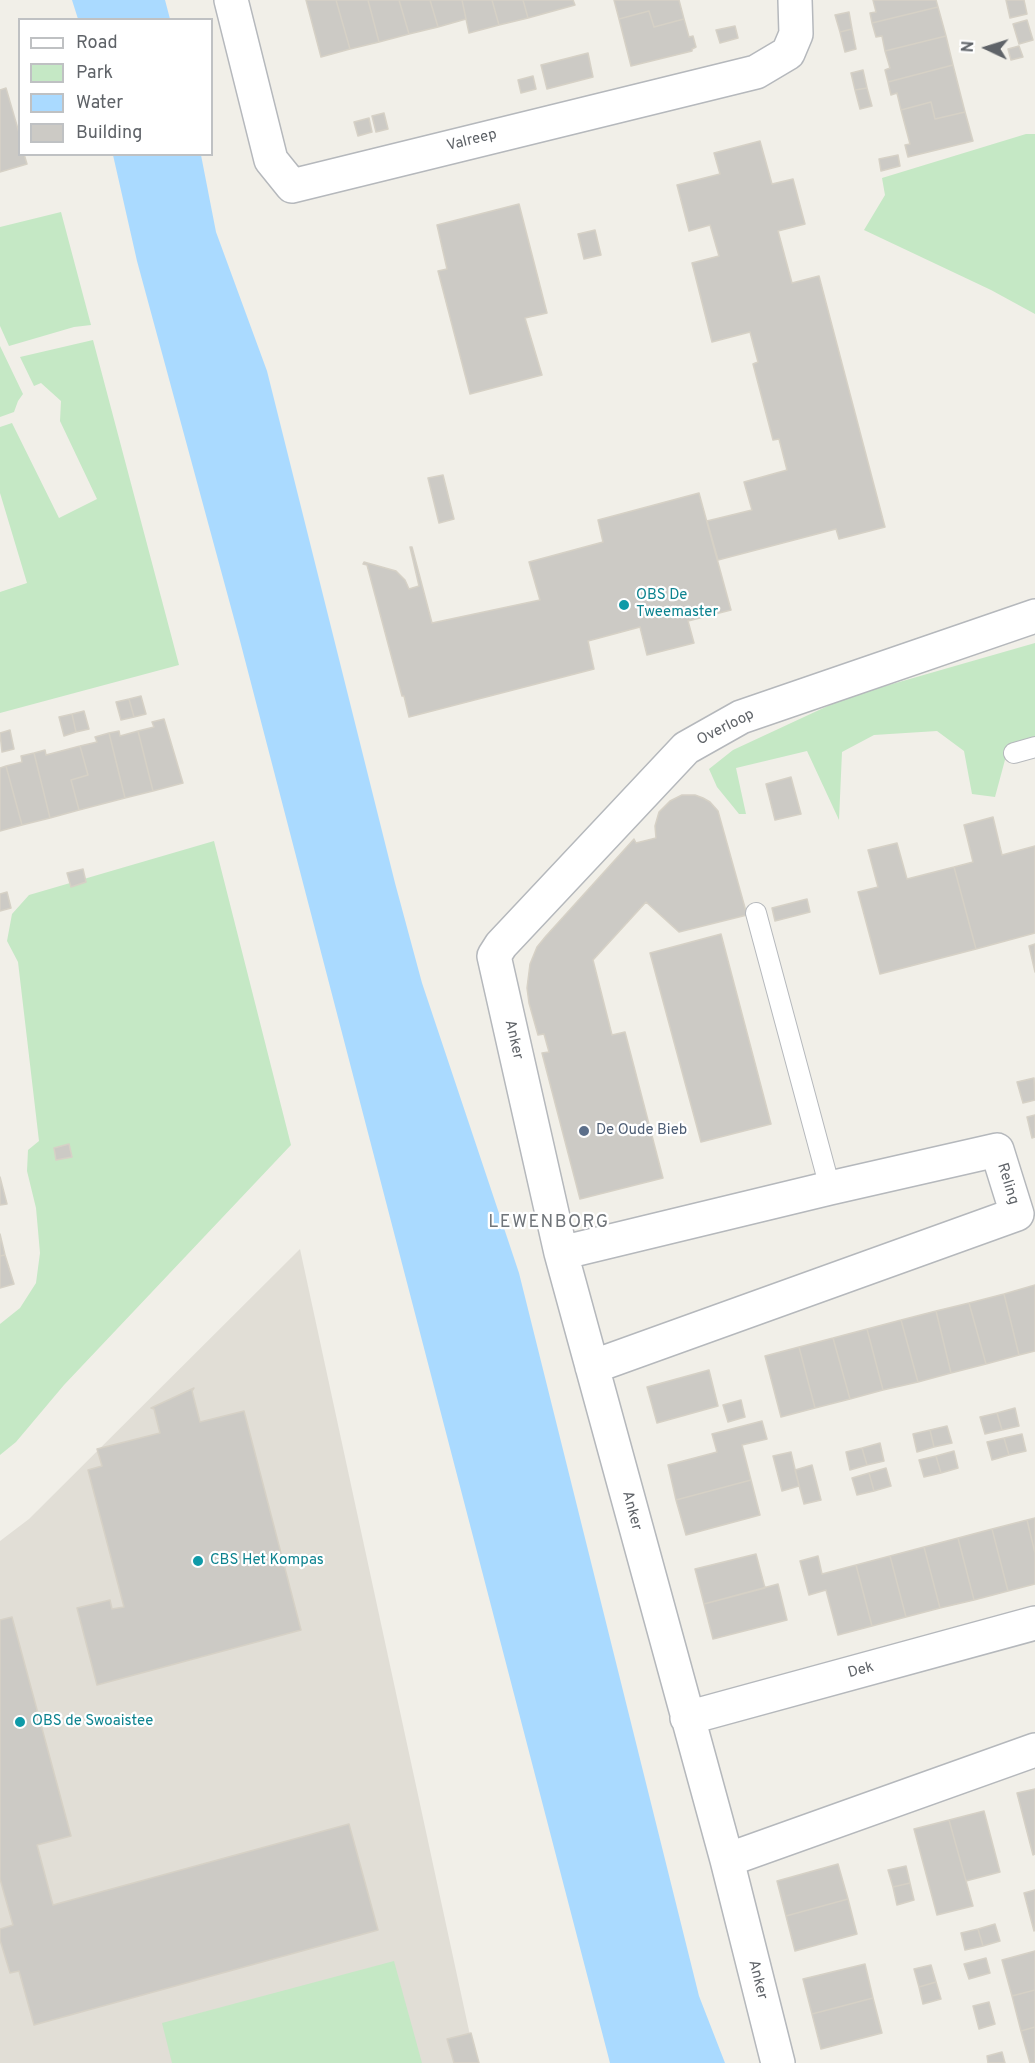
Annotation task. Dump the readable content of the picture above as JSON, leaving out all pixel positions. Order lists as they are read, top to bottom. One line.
{"streets":{"street":["Valreep","Overloop","Anker","Reling","Dek"]},"crossings":[["Overloop","Anker"],["Anker","Reling"],["Anker","Dek"]],"districts":["LEWENBORG"],"places":["OBS De Tweemaster","De Oude Bieb","CBS Het Kompas","OBS de Swoaistee"],"legend":["Road","Park","Water","Building"],"north":"left"}
